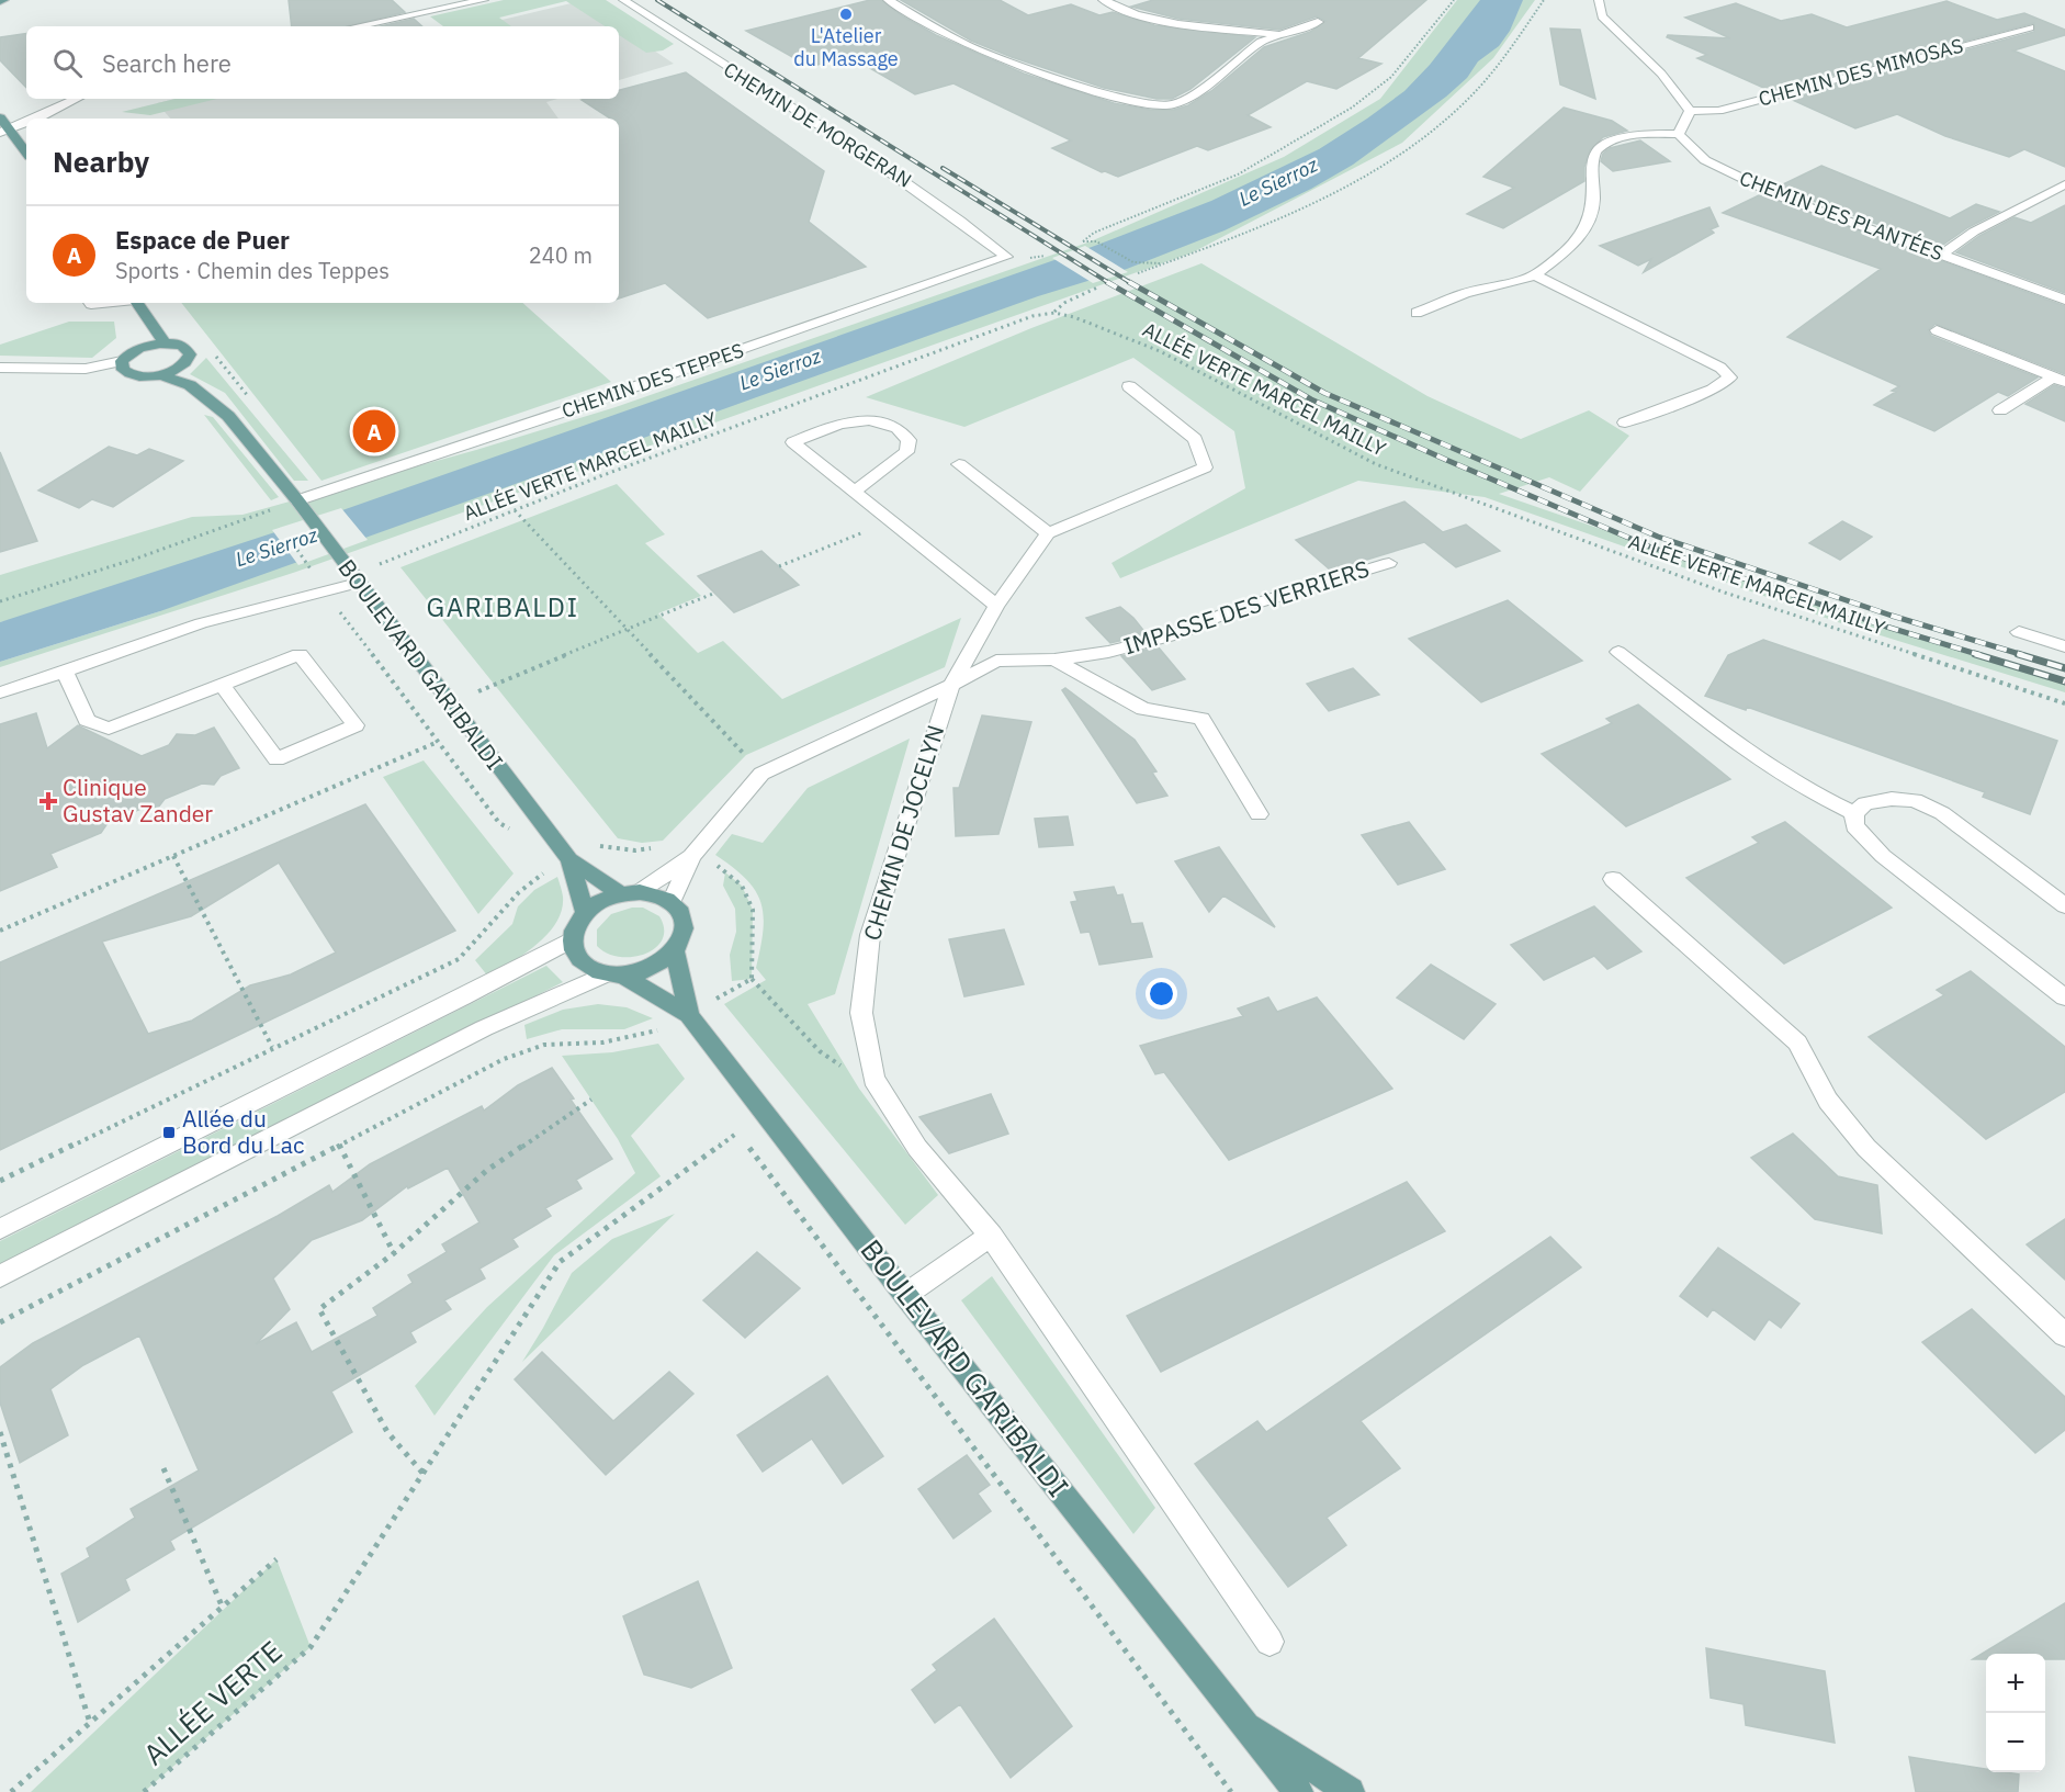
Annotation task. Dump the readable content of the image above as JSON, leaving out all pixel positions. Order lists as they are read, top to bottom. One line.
{"streets":{"main road":["BOULEVARD GARIBALDI"],"street":["CHEMIN DES MIMOSAS","CHEMIN DE MORGERAN","CHEMIN DES PLANTÉES","CHEMIN DES TEPPES","IMPASSE DES VERRIERS","CHEMIN DE JOCELYN"],"path":["ALLÉE VERTE MARCEL MAILLY","ALLÉE VERTE"]},"crossings":[["CHEMIN DE MORGERAN","CHEMIN DES TEPPES"],["CHEMIN DES TEPPES","BOULEVARD GARIBALDI"],["IMPASSE DES VERRIERS","CHEMIN DE JOCELYN"],["BOULEVARD GARIBALDI","CHEMIN DE JOCELYN"]],"districts":["GARIBALDI"],"water":["Le Sierroz"],"places":{"other":["L'Atelier du Massage"],"health":["Clinique Gustav Zander"],"transit":["Allée du Bord du Lac"]},"page":{"search":"Search here","heading":"Nearby","list":[{"mark":"A","name":"Espace de Puer","note":"Sports · Chemin des Teppes","value":"240 m"}],"pins":"A","map_buttons":["+","−"]}}
